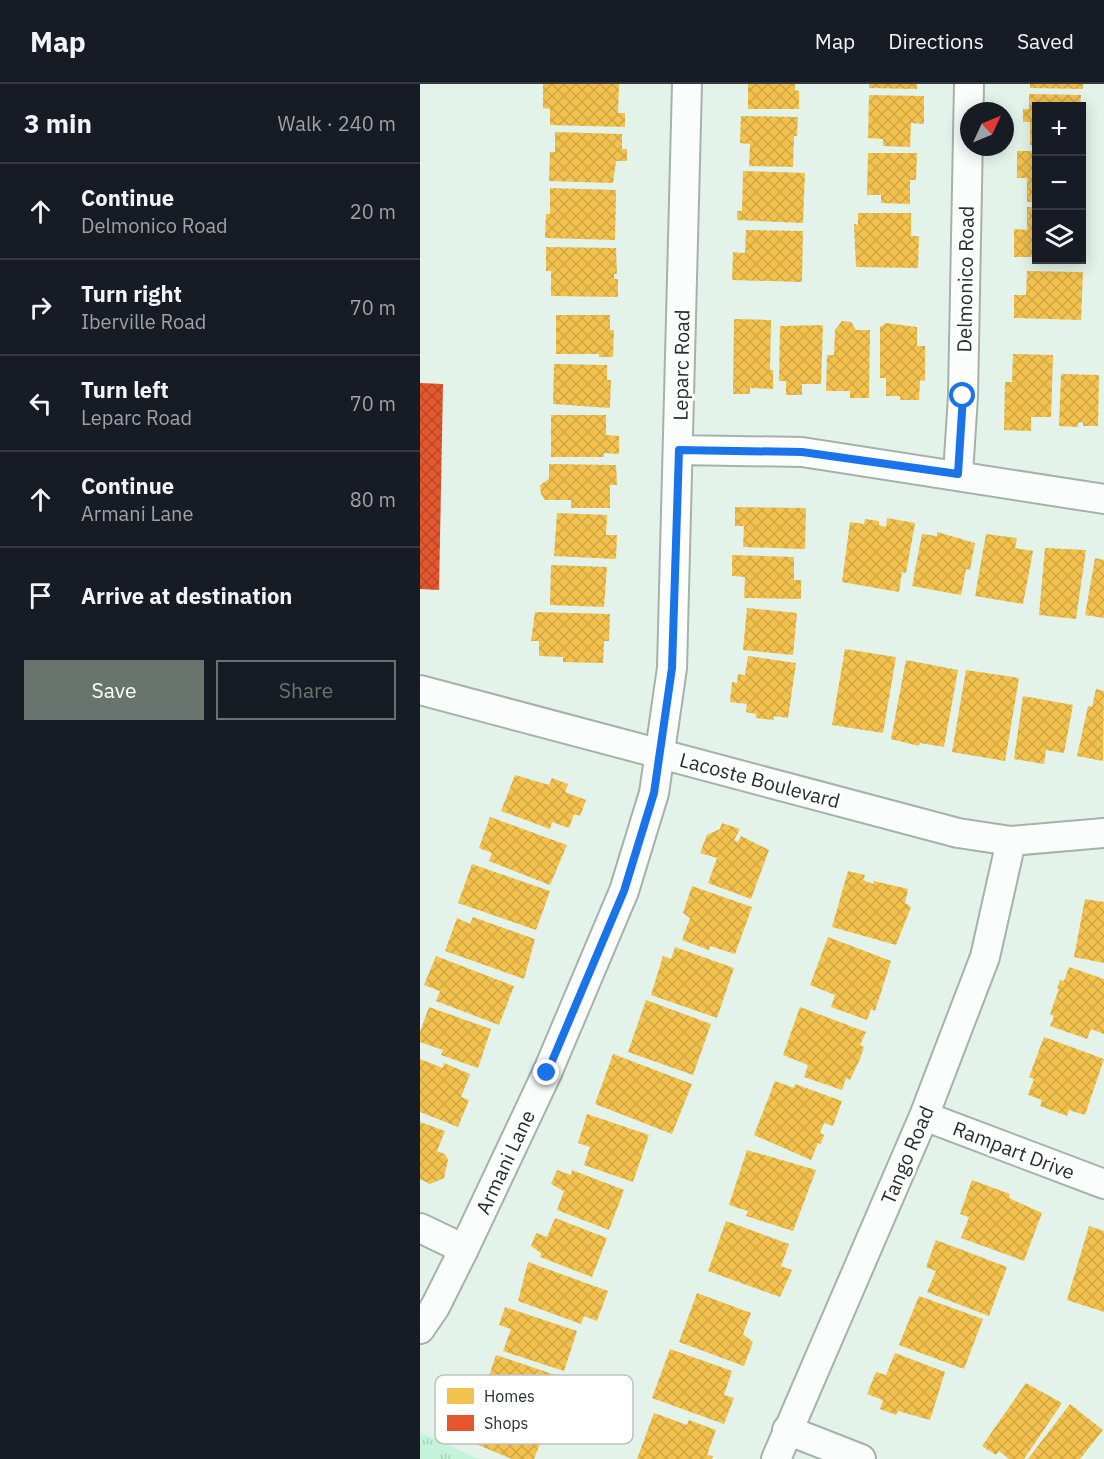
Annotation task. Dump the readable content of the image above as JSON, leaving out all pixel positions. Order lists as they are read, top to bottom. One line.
{"streets":{"street":["Delmonico Road","Leparc Road","Lacoste Boulevard","Rampart Drive","Tango Road","Armani Lane"]},"crossings":[["Leparc Road","Lacoste Boulevard"],["Leparc Road","Armani Lane"],["Lacoste Boulevard","Tango Road"],["Lacoste Boulevard","Armani Lane"],["Rampart Drive","Tango Road"]],"legend":["Homes","Shops"],"north":"top right","page":{"header":"Map","nav":["Map","Directions","Saved"],"heading":["3 min","Walk · 240 m"],"map_buttons":["+","−"],"list":[["Continue","Delmonico Road","20 m"],["Turn right","Iberville Road","70 m"],["Turn left","Leparc Road","70 m"],["Continue","Armani Lane","80 m"],"Arrive at destination"],"buttons":["Save","Share"]}}
